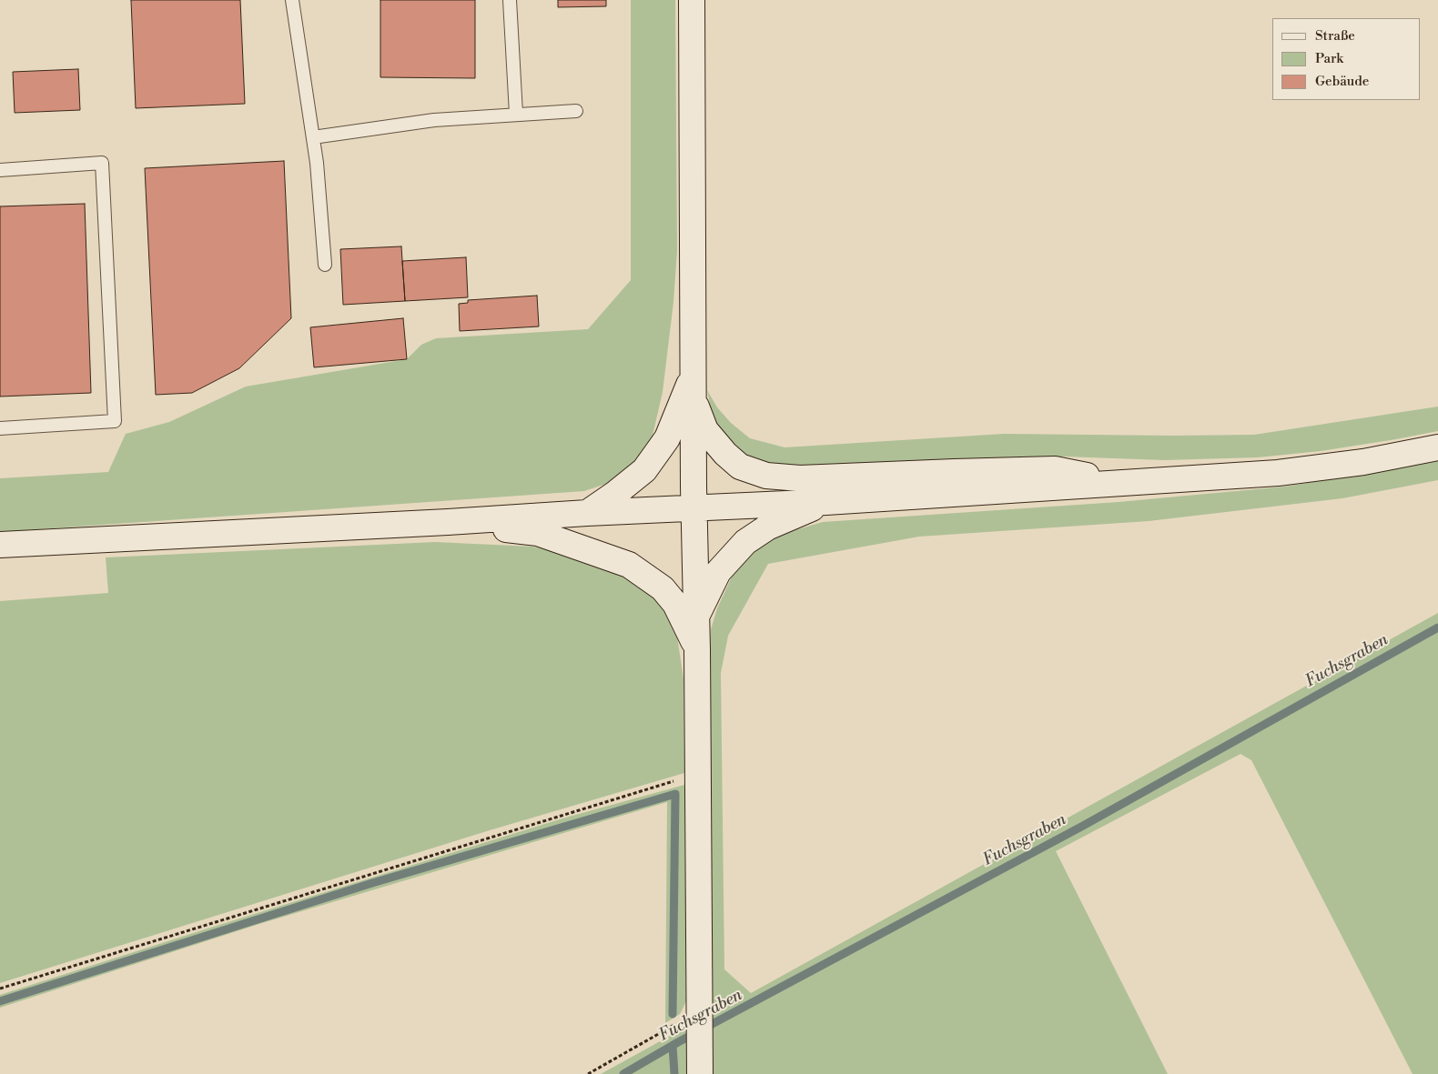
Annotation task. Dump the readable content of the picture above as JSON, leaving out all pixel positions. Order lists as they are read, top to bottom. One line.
{"water":["Fuchsgraben"],"legend":["Straße","Park","Gebäude"]}
